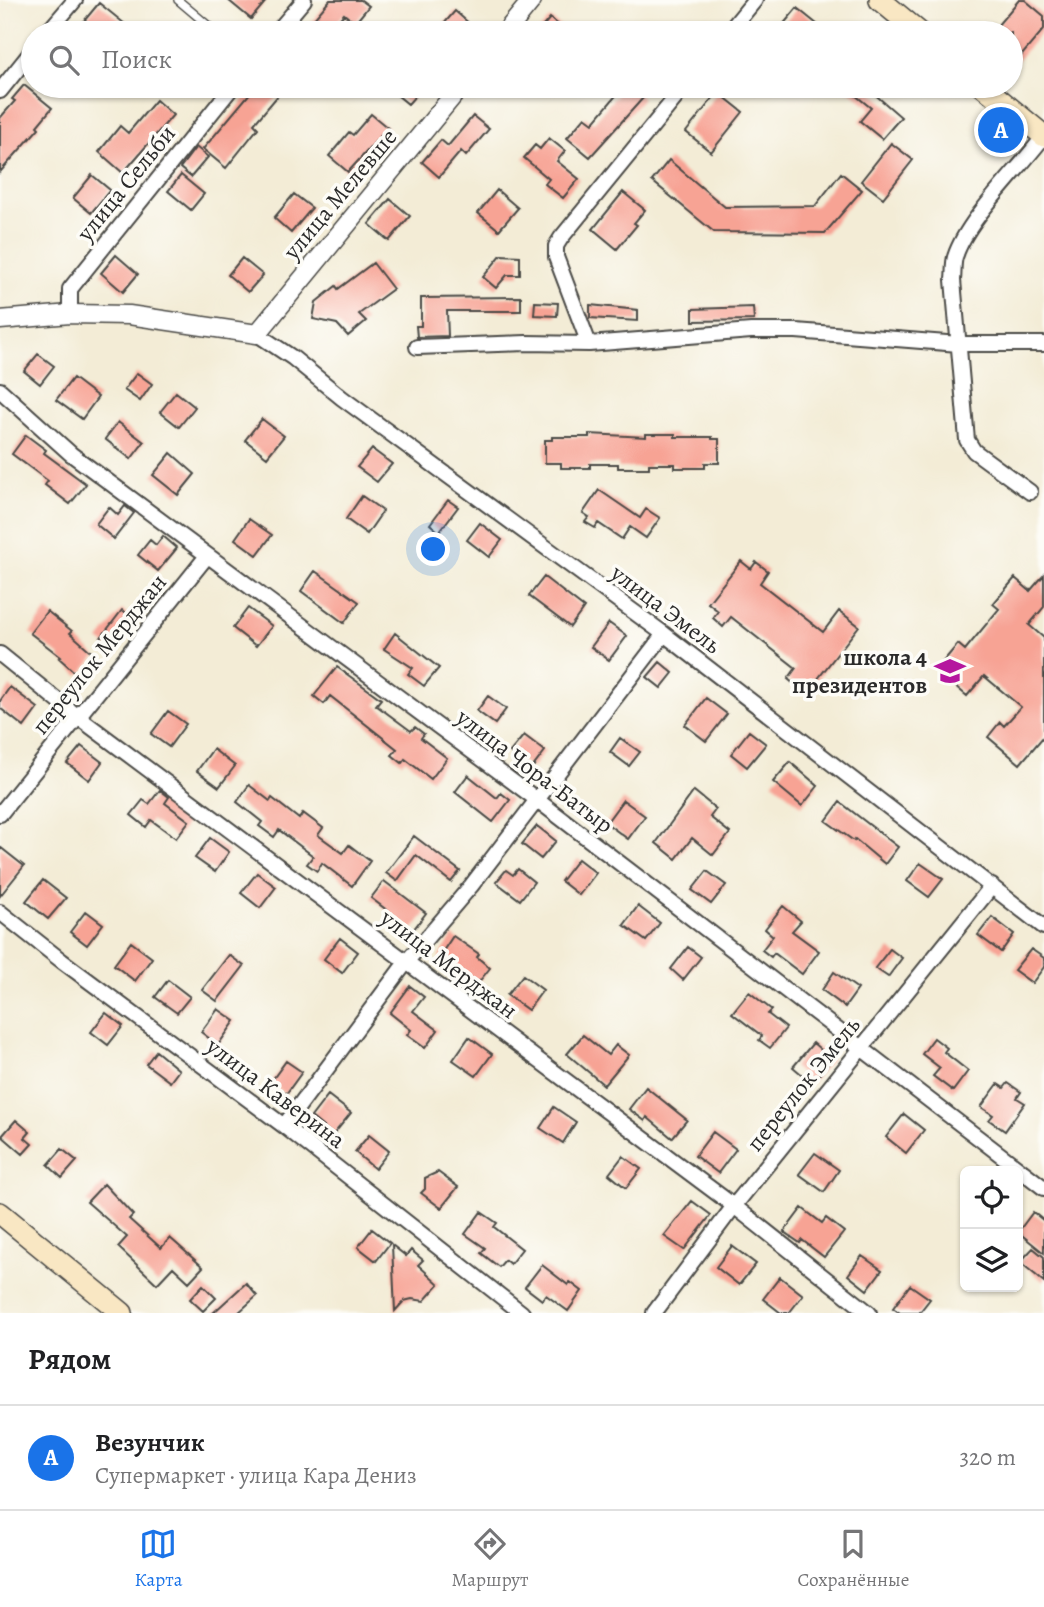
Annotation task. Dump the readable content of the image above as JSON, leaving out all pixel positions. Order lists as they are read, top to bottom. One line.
{"streets":{"street":["улица Сельби","улица Мелевше","улица Эмель","переулок Мерджан","улица Чора-Батыр","улица Мерджан","переулок Эмель","улица Каверина"]},"crossings":[["улица Мелевше","улица Эмель"],["улица Эмель","переулок Эмель"],["переулок Мерджан","улица Чора-Батыр"],["переулок Мерджан","улица Мерджан"],["улица Чора-Батыр","переулок Эмель"],["улица Мерджан","переулок Эмель"]],"places":{"school or university":["школа 4 президентов"]},"page":{"search":"Поиск","pins":"A","heading":"Рядом","list":[{"mark":"A","name":"Везунчик","note":"Супермаркет · улица Кара Дениз","value":"320 m"}],"nav":["Карта","Маршрут","Сохранённые"]}}
